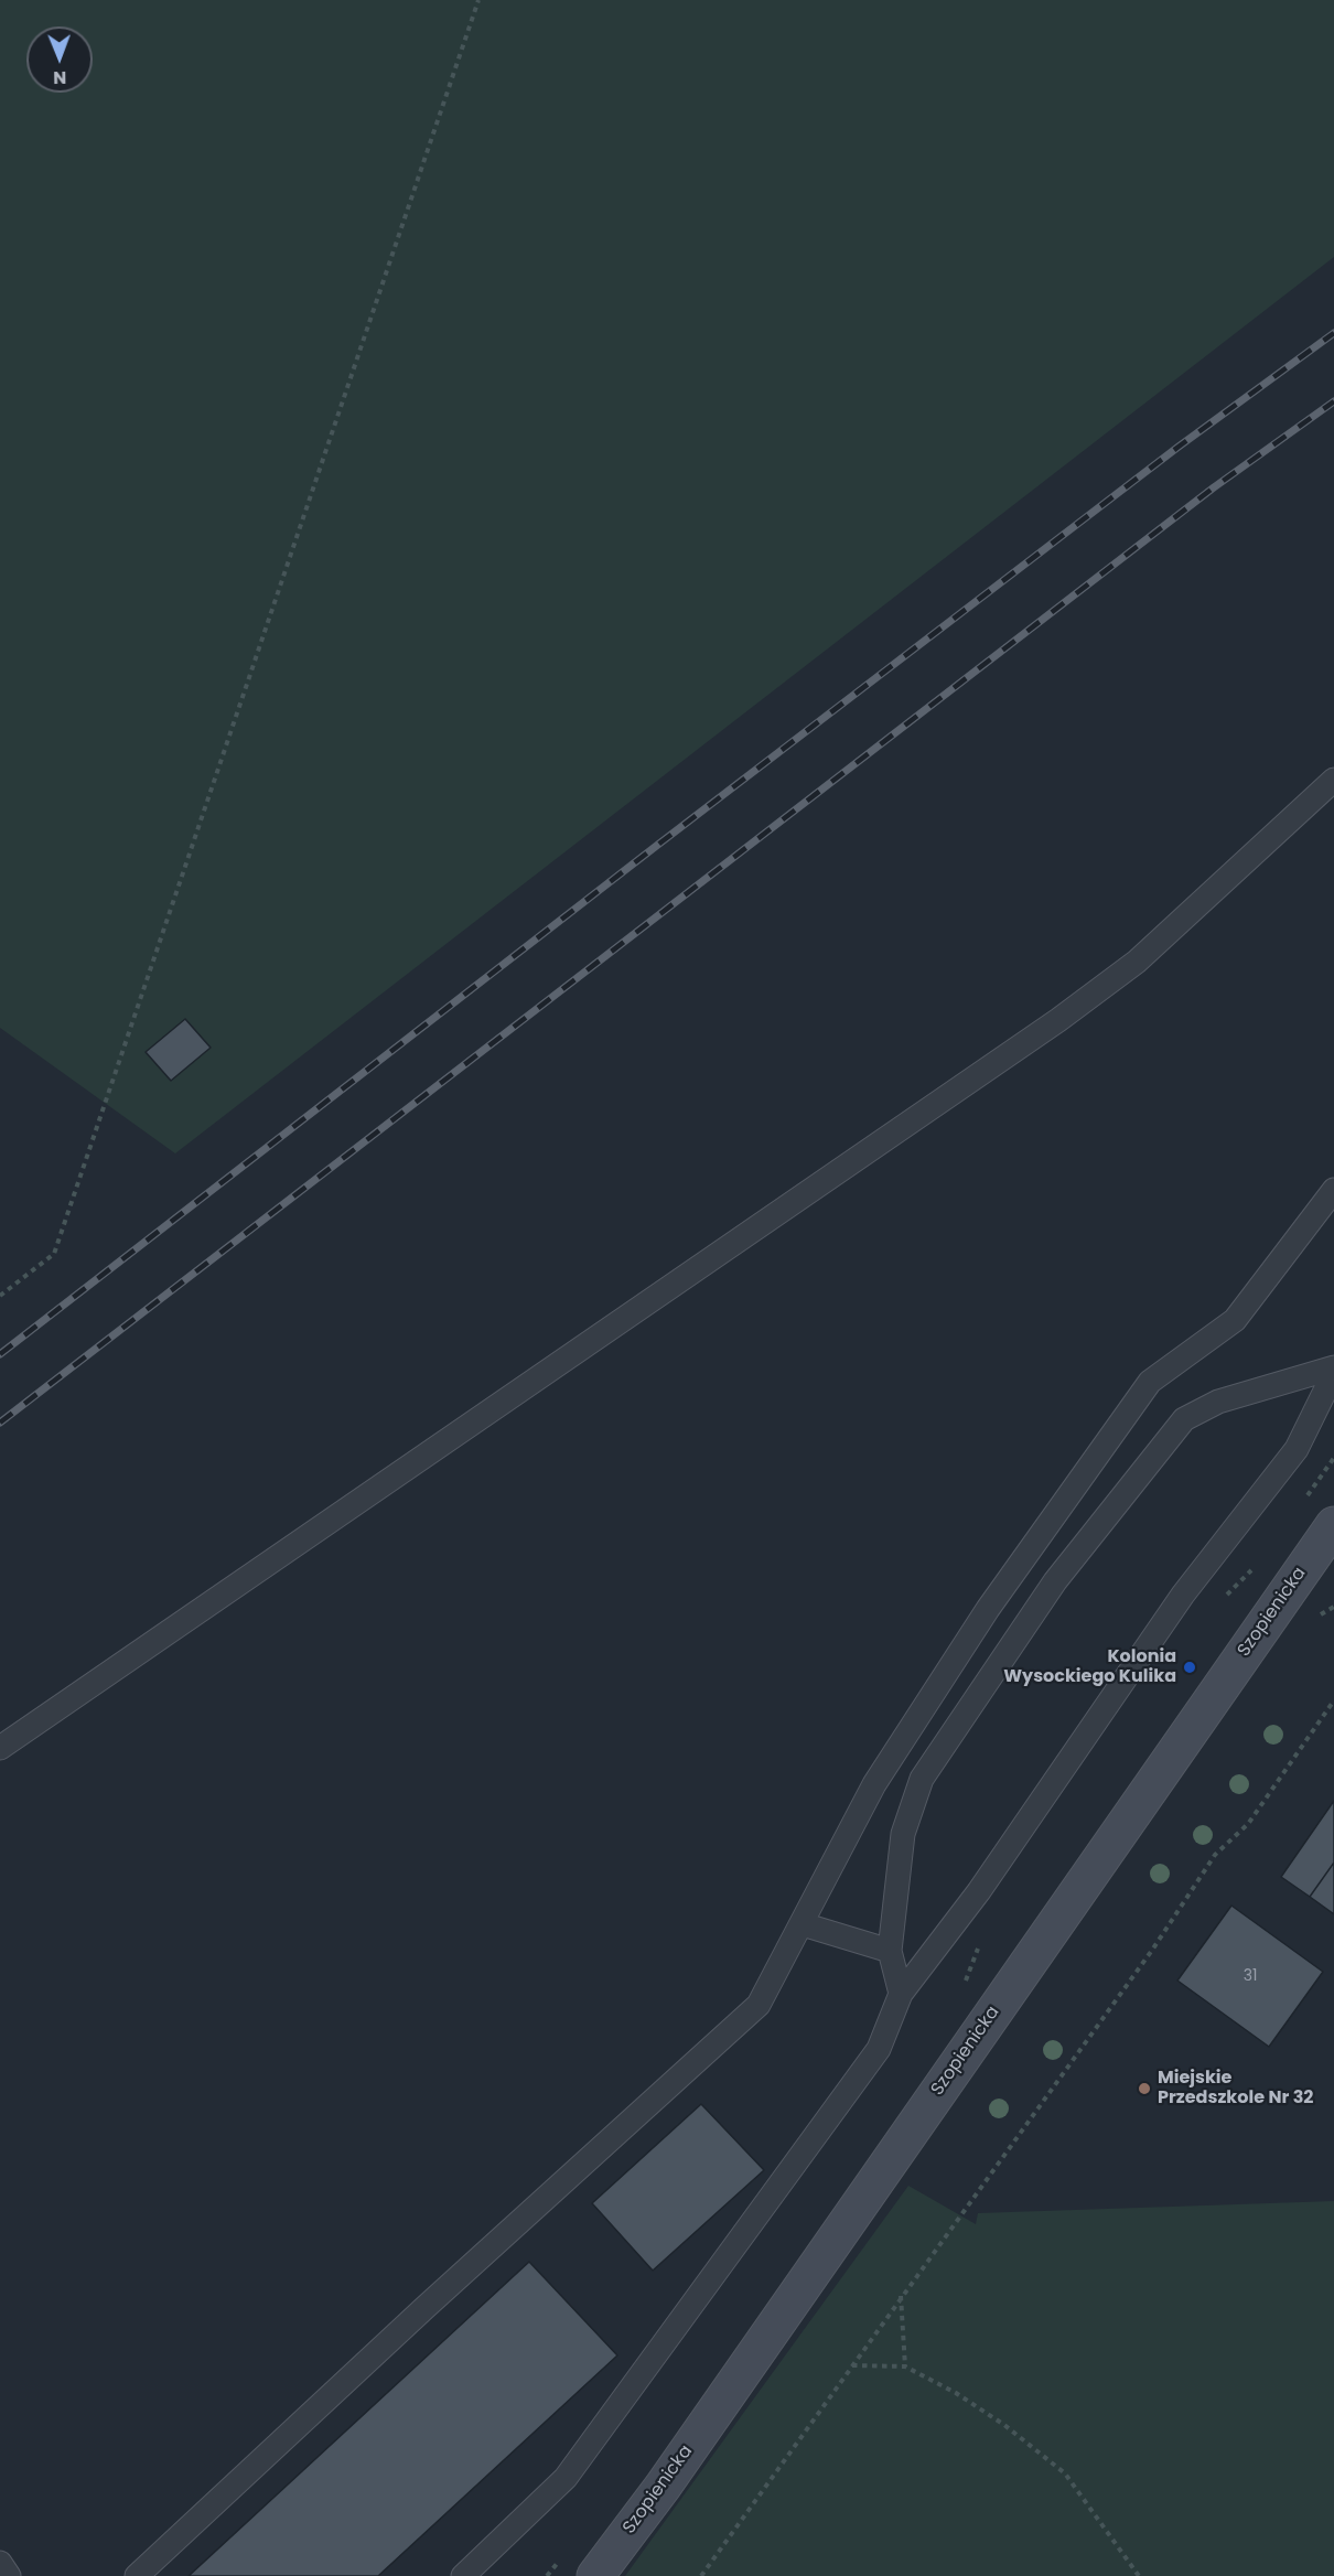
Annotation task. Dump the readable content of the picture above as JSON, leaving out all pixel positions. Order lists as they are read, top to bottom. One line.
{"streets":{"street":["Szopienicka"]},"places":["Kolonia Wysockiego Kulika","Miejskie Przedszkole Nr 32"],"house_numbers":["31"],"north":"bottom"}
